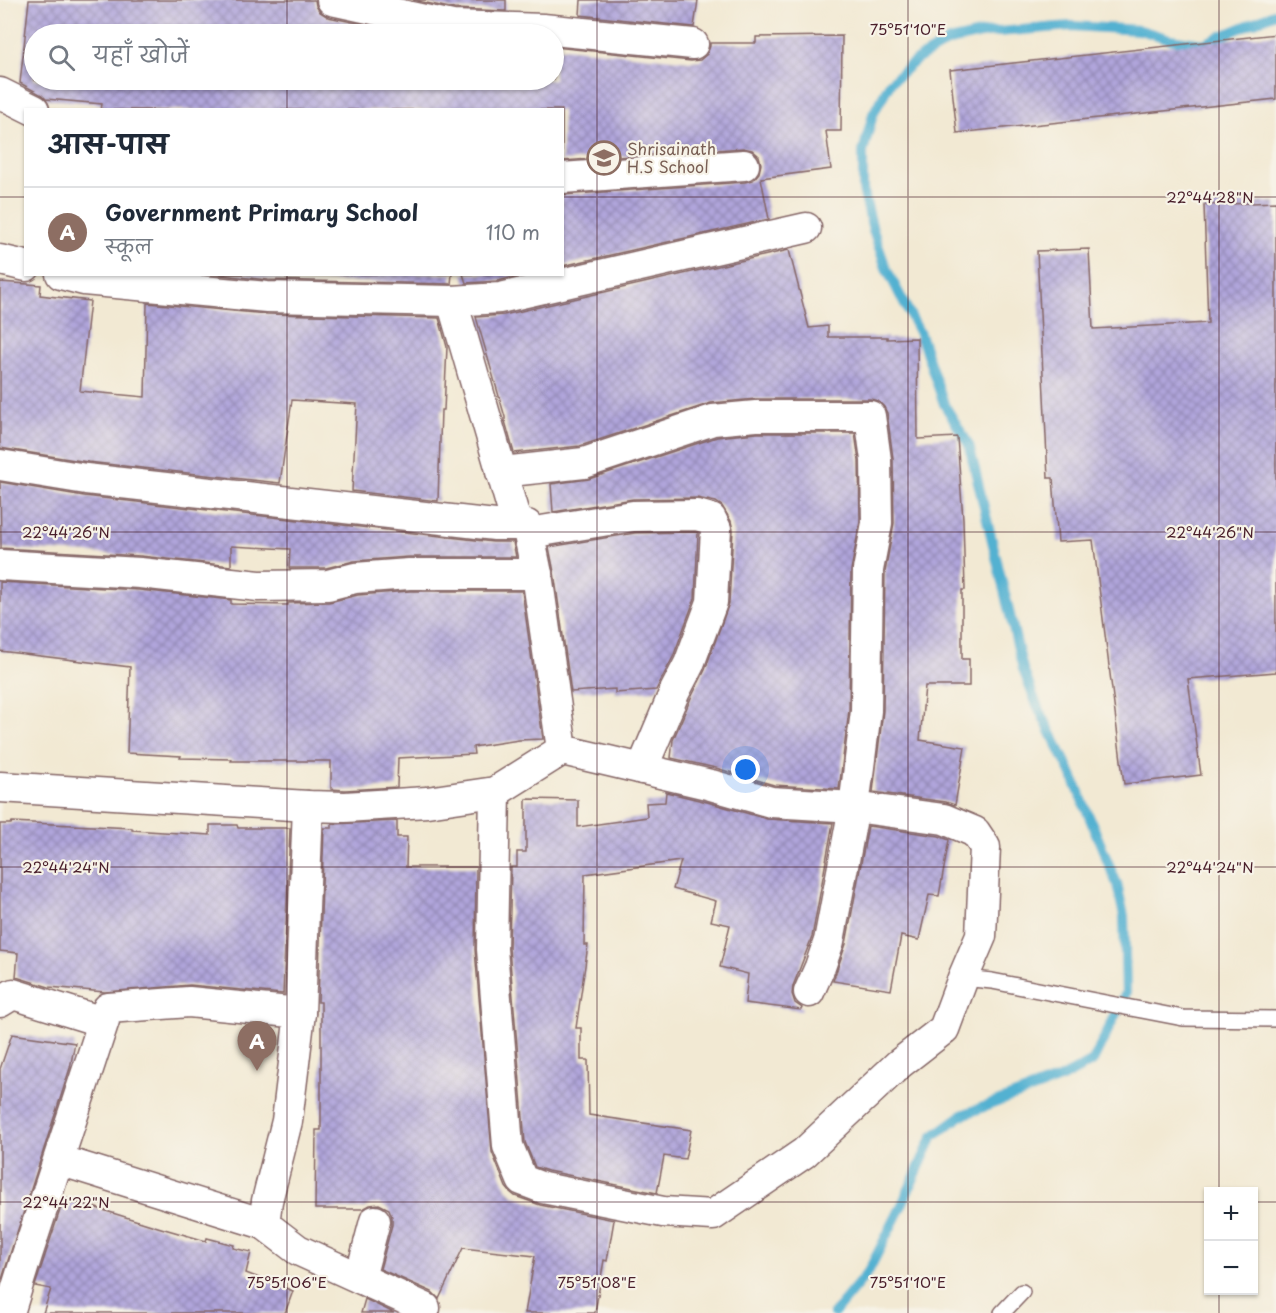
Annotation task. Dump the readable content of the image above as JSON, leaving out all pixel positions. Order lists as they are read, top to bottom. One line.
{"places":{"school or university":["Shrisainath H.S School"]},"page":{"search":"यहाँ खोजें","heading":"आस-पास","list":[{"mark":"A","name":"Government Primary School","note":"स्कूल","value":"110 m"}],"pins":"A","map_buttons":["+","−"]},"coordinates":["75°51'10\"E","22°44'28\"N","22°44'26\"N","22°44'24\"N","22°44'22\"N","75°51'06\"E","75°51'08\"E"]}
